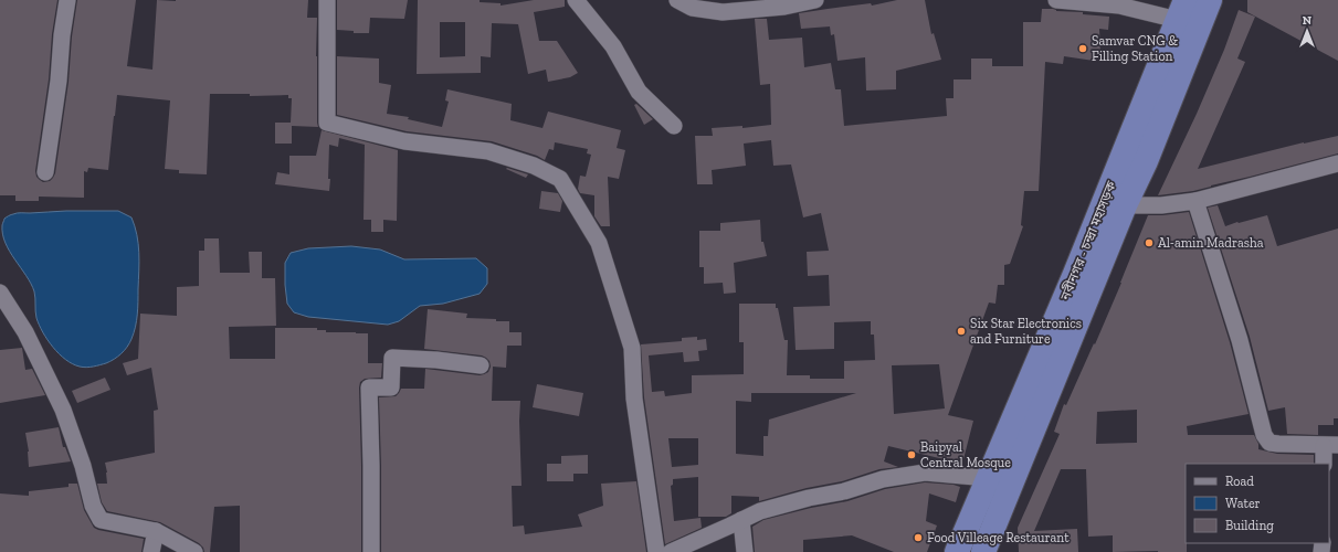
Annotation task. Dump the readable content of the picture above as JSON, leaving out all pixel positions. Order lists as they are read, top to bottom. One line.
{"streets":{"highway":["নবীনগর - চন্দ্রা মহাসড়ক"]},"places":["Samvar CNG & Filling Station","Al-amin Madrasha","Six Star Electronics and Furniture","Baipyal Central Mosque","Food Villeage Restaurant"],"legend":["Road","Water","Building"],"north":"top"}
